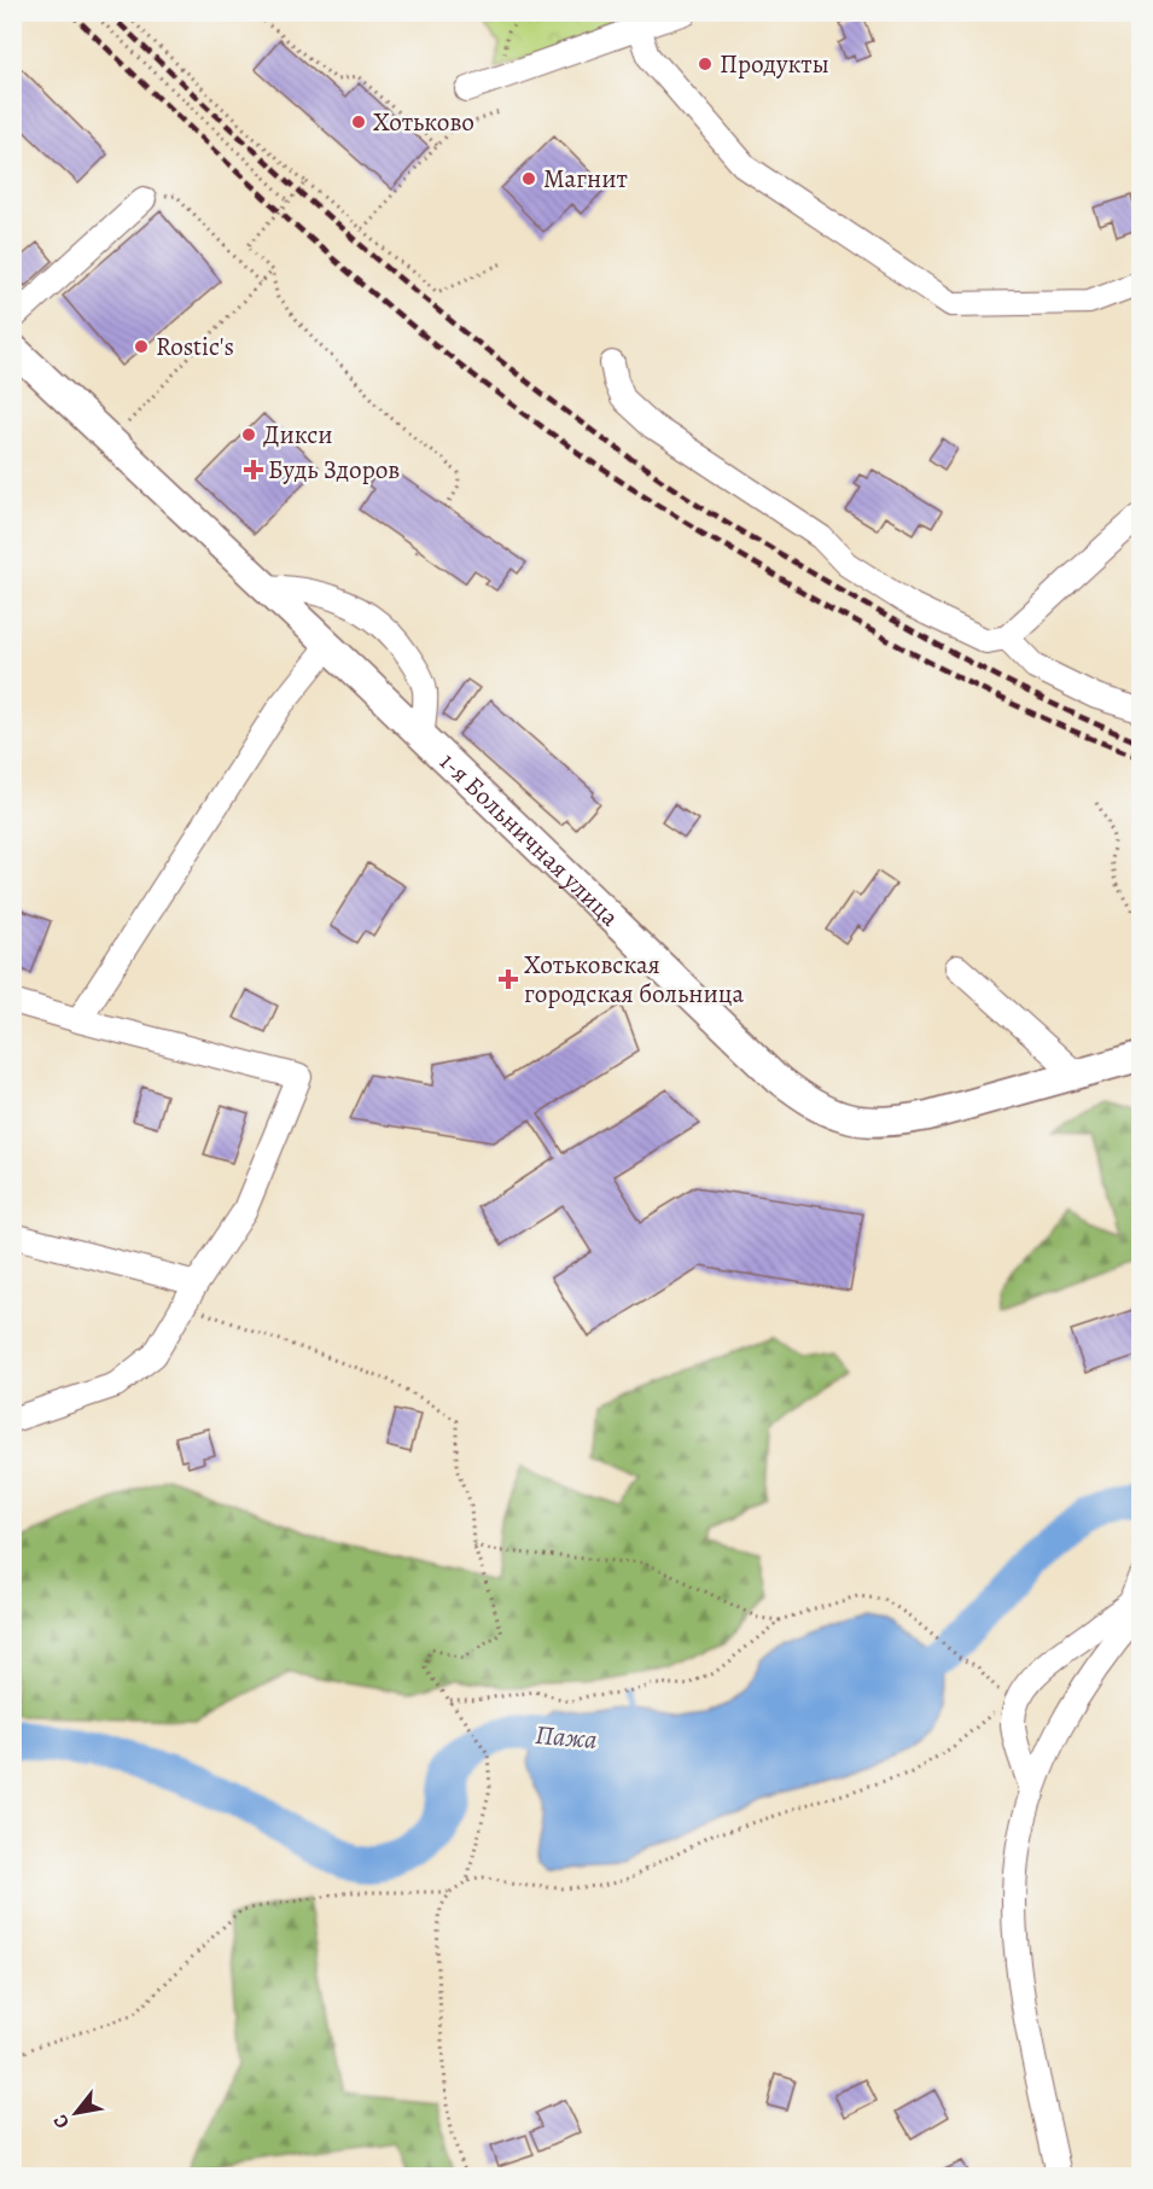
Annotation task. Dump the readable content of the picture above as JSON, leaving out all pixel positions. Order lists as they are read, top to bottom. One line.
{"streets":{"main road":["1-я Больничная улица"]},"water":["Пажа"],"places":{"other":["Продукты","Хотьково","Магнит","Rostic's","Дикси"],"health":["Будь Здоров","Хотьковская городская больница"]},"north":"bottom left"}
